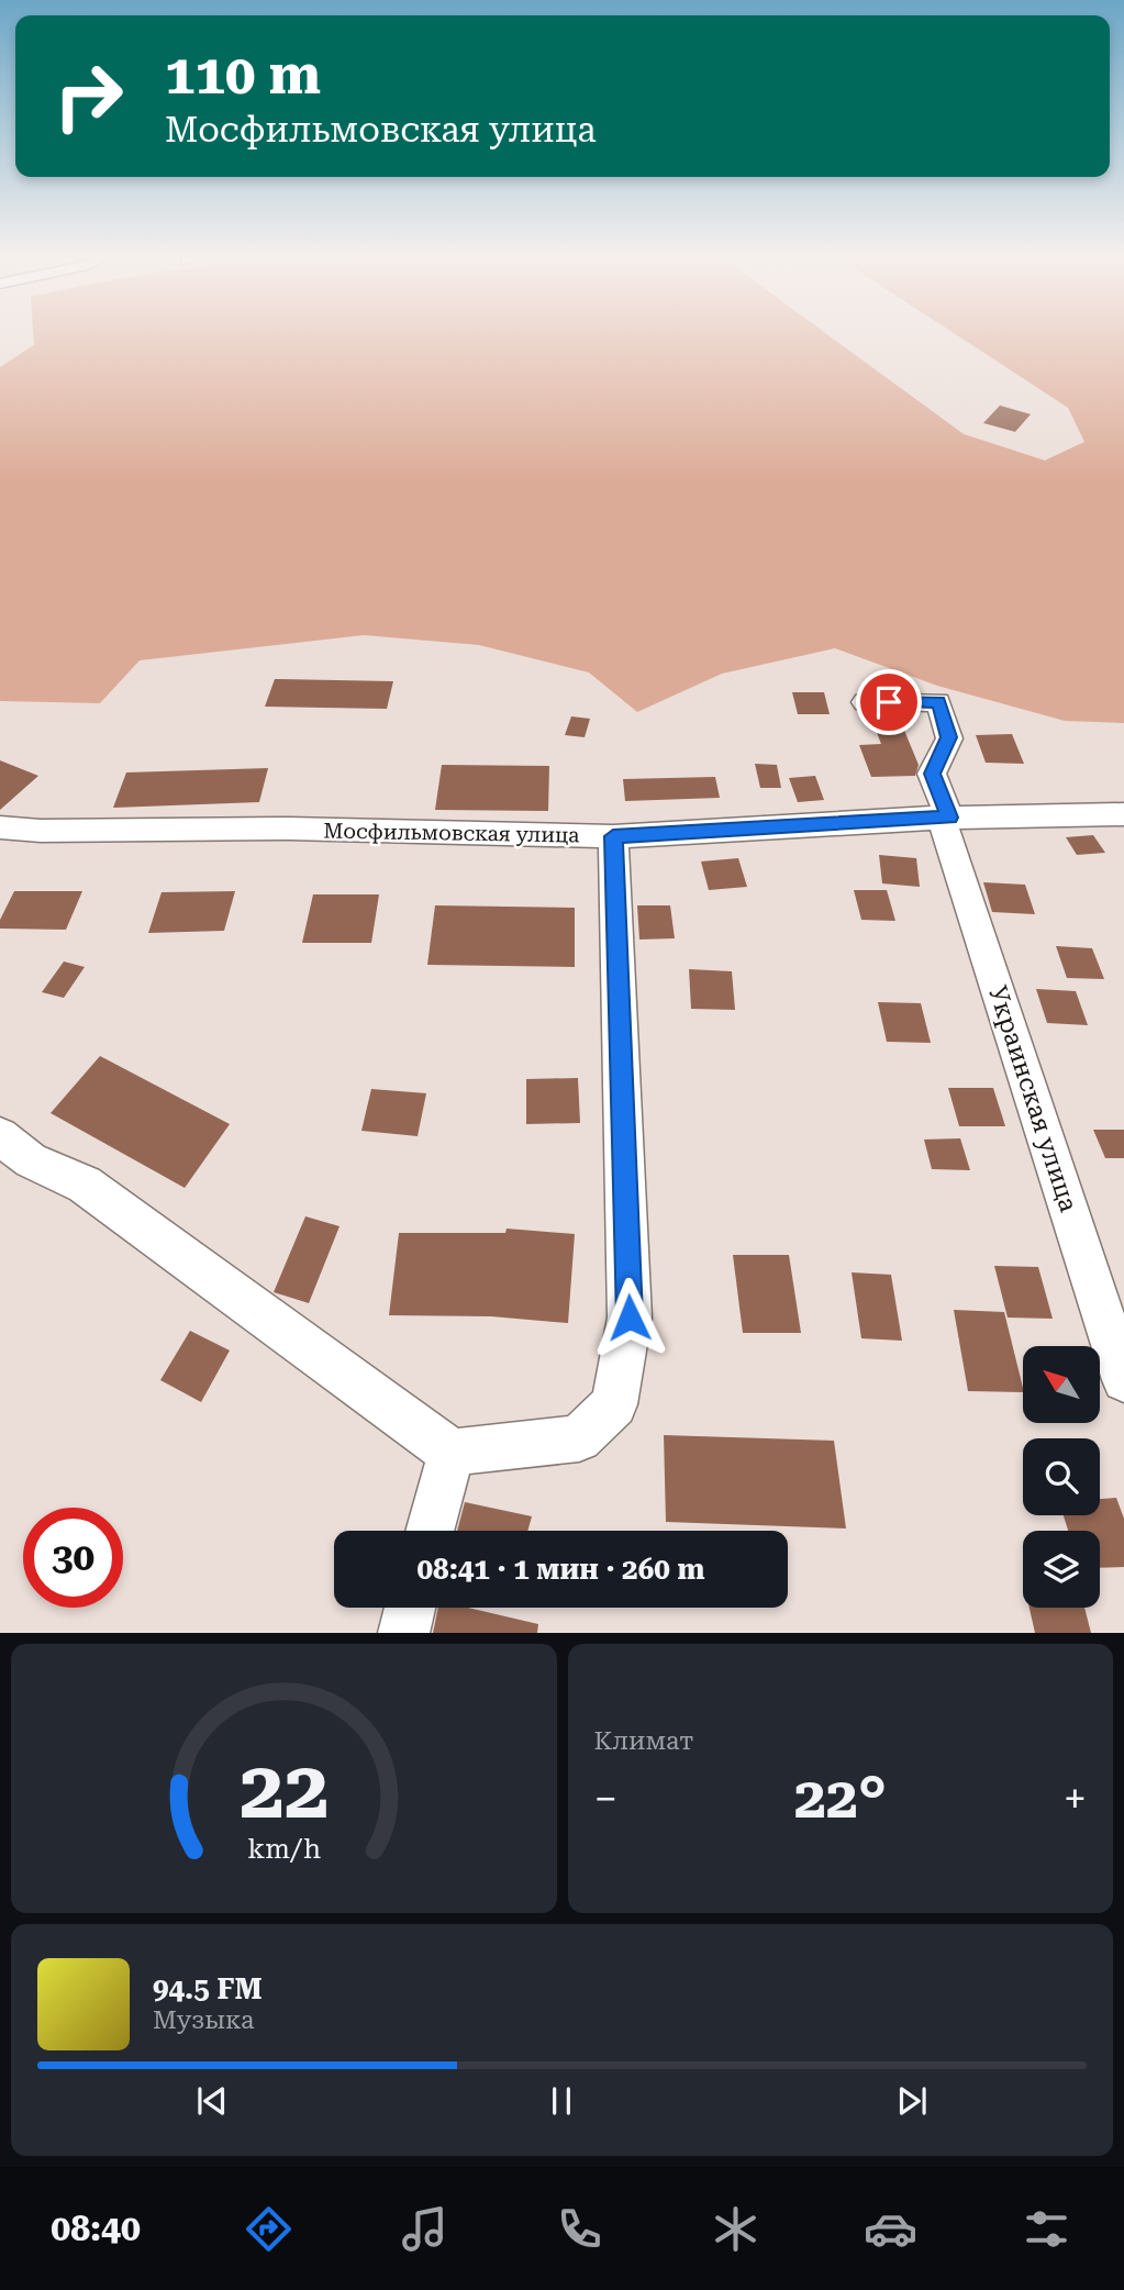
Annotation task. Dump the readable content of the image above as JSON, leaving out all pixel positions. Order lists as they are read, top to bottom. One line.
{"streets":{"street":["Мосфильмовская улица","Украинская улица"]},"crossings":[["Мосфильмовская улица","Украинская улица"]],"north":"top left","page":{"turn":["110 m","Мосфильмовская улица"],"limit":"30","trip":"08:41 · 1 мин · 260 m","tile":"Климат","heat":["−","22°","+"],"song":["94.5 FM","Музыка"],"tabs":"08:40","gauge":["22","km/h"]}}
